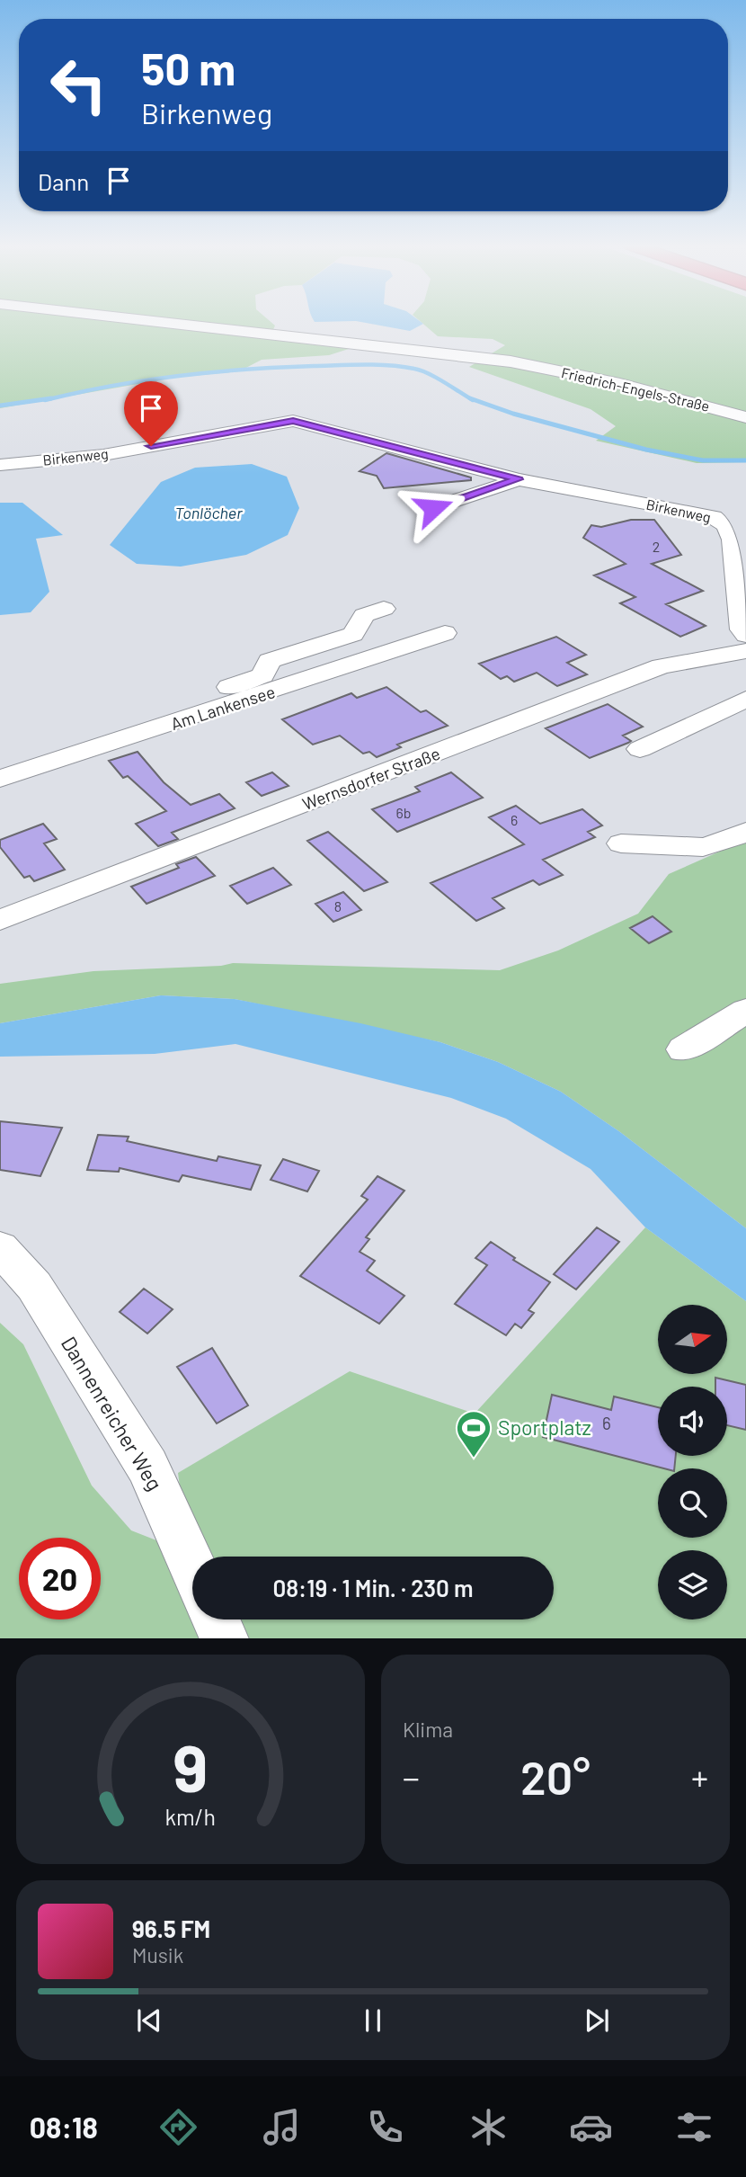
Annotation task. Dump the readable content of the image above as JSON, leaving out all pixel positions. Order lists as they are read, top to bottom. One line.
{"streets":{"street":["Friedrich-Engels-Straße","Birkenweg","Am Lankensee","Wernsdorfer Straße","Dannenreicher Weg"]},"crossings":[["Birkenweg","Wernsdorfer Straße"]],"water":["Tonlöcher"],"places":{"sports":["Sportplatz"]},"house_numbers":["2","6b","6","8","6"],"north":"right","page":{"turn":["50 m","Birkenweg"],"then":"Dann","limit":"20","trip":"08:19 · 1 Min. · 230 m","tile":"Klima","heat":["−","20°","+"],"song":["96.5 FM","Musik"],"tabs":"08:18","gauge":["9","km/h"]}}
